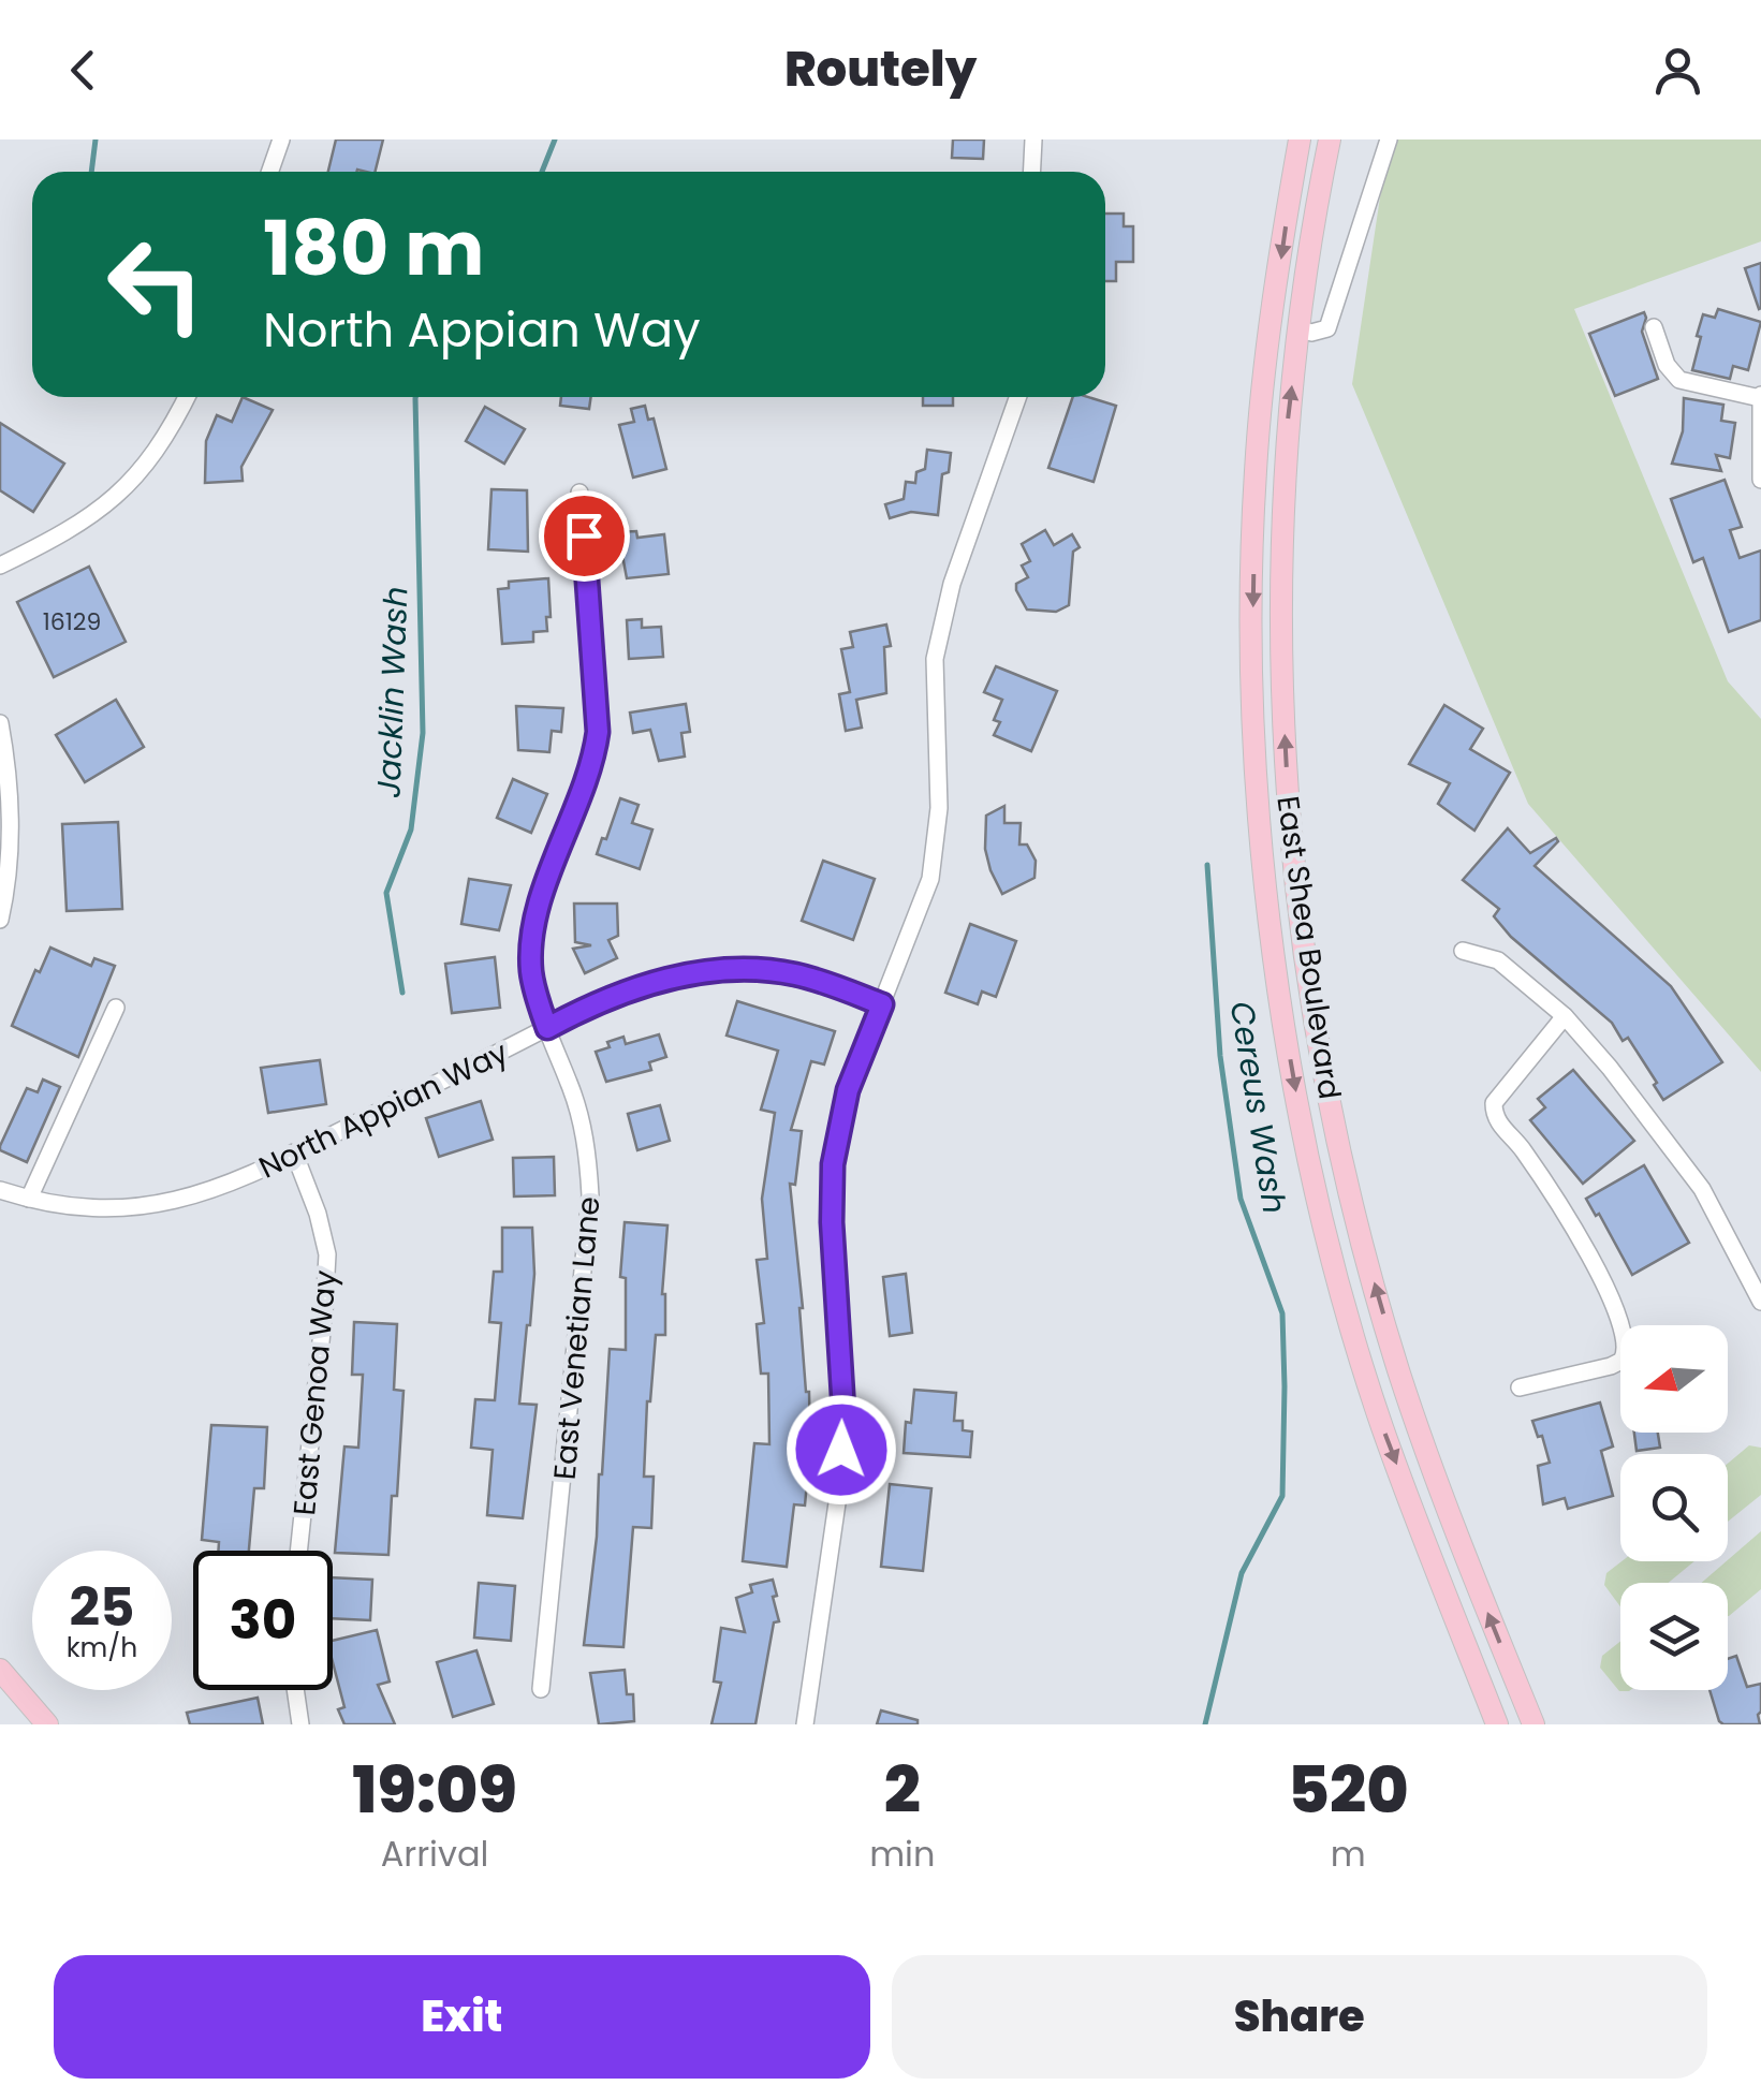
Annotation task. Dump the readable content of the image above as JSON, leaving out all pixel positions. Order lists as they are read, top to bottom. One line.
{"streets":{"main road":["East Shea Boulevard"],"street":["North Appian Way","East Venetian Lane","East Genoa Way"]},"crossings":[["North Appian Way","East Venetian Lane"],["North Appian Way","East Genoa Way"]],"water":["Jacklin Wash","Cereus Wash"],"house_numbers":["16129"],"north":"left","page":{"header":"Routely","turn":["180 m","North Appian Way"],"speed":"25 km/h","limit":"30","eta":["19:09","Arrival","2","min","520","m"],"buttons":["Exit","Share"]}}
